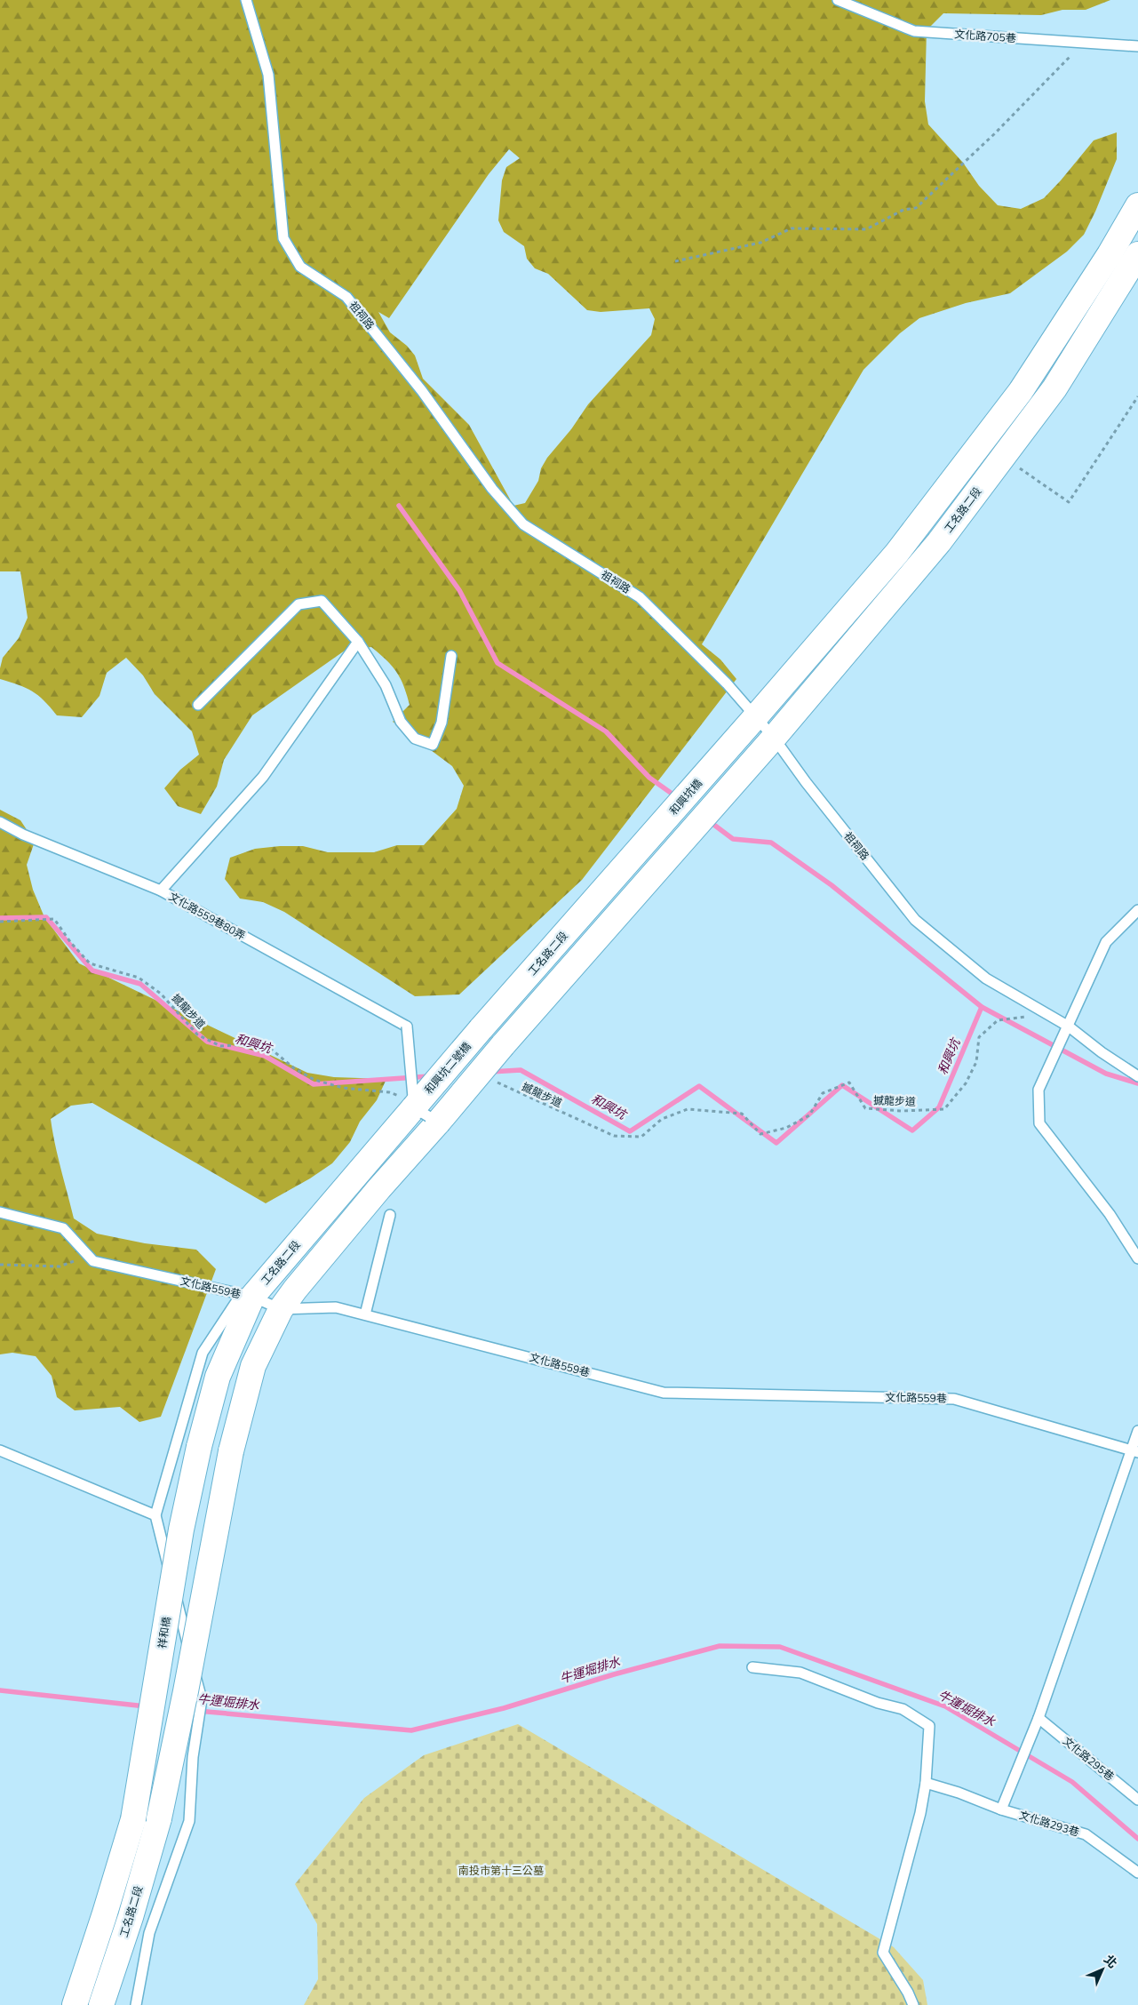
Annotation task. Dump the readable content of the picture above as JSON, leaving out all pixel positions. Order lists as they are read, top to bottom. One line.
{"streets":{"main road":["工名路二段","和興坑橋","和興坑二號橋","祥和橋"],"lane":["文化路705巷","祖祠路","文化路559巷80弄","文化路559巷","文化路295巷","文化路293巷"],"path":["撼龍步道"]},"crossings":[["祖祠路","工名路二段"],["祖祠路","和興坑橋"],["祖祠路","撼龍步道"],["工名路二段","和興坑橋"],["工名路二段","文化路559巷80弄"],["工名路二段","撼龍步道"],["工名路二段","和興坑二號橋"],["工名路二段","文化路559巷"],["工名路二段","祥和橋"],["文化路559巷80弄","撼龍步道"],["文化路559巷80弄","和興坑二號橋"],["撼龍步道","和興坑二號橋"]],"water":["和興坑","牛運堀排水"],"parks":["南投市第十三公墓"],"north":"top right"}
